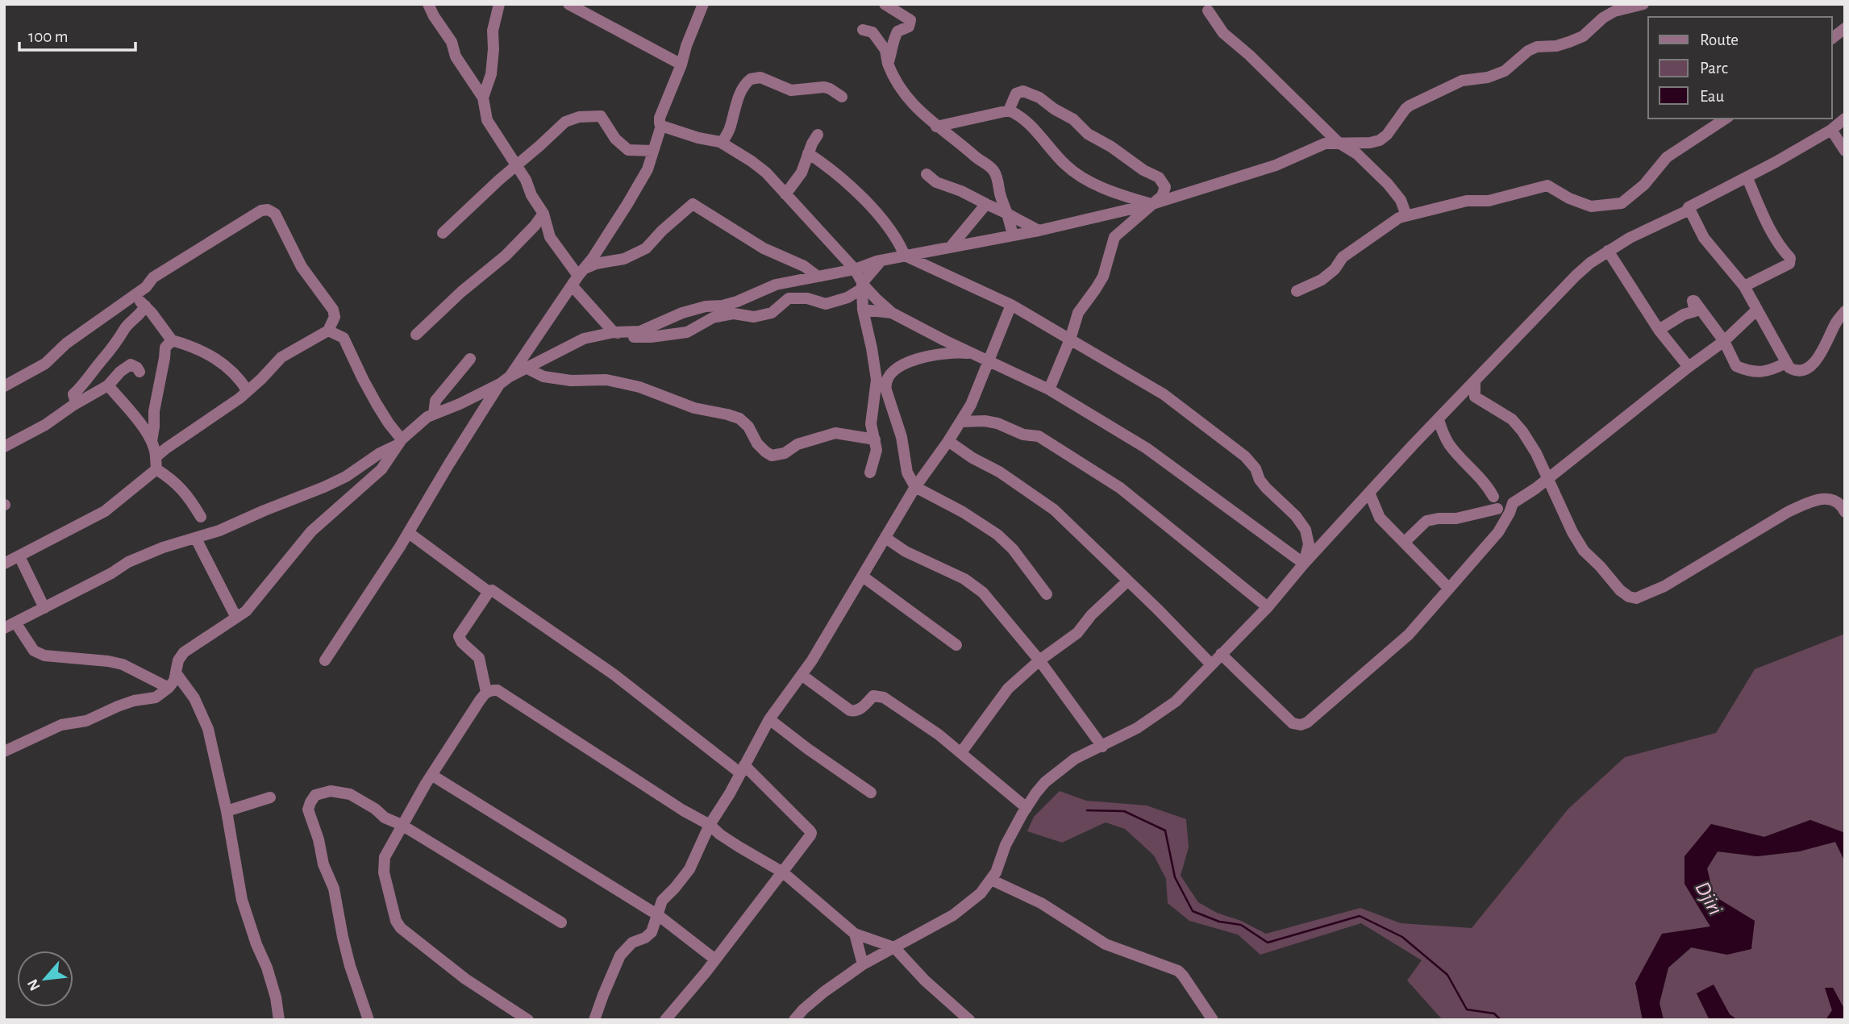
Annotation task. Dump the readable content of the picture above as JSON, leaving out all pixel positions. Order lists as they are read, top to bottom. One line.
{"water":["Djiri"],"legend":["Route","Parc","Eau"],"scale_bar":"100 m","north":"bottom left"}
